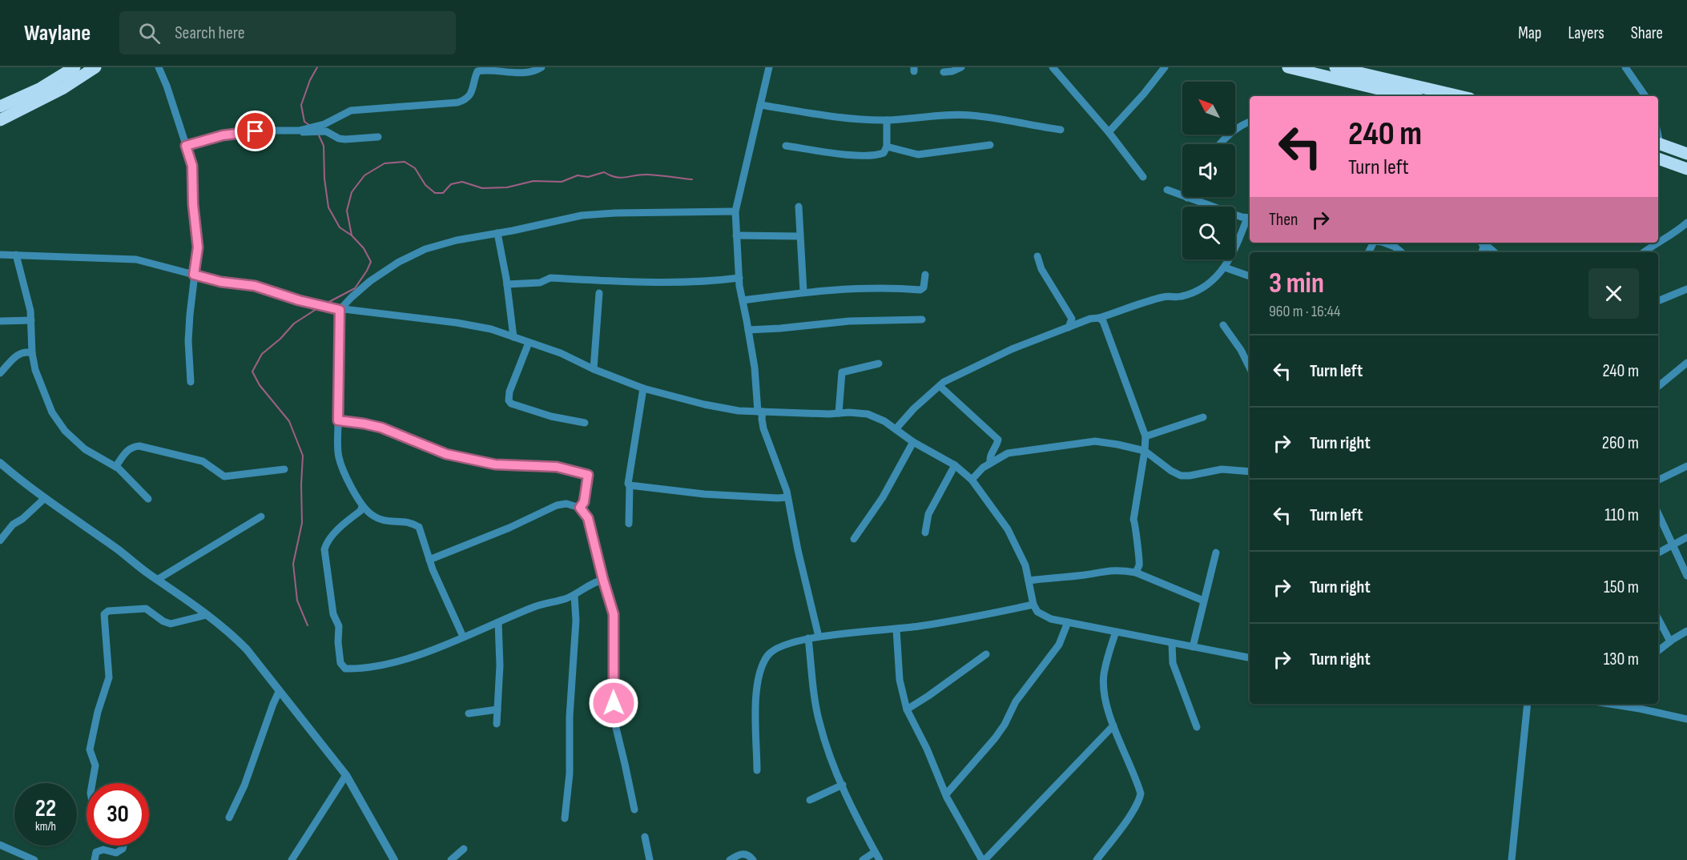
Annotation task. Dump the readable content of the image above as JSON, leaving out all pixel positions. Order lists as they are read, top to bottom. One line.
{"north":"top left","page":{"header":"Waylane","search":"Search here","nav":["Map","Layers","Share"],"turn":["240 m","Turn left"],"then":"Then","heading":["3 min","960 m · 16:44"],"list":[{"name":"Turn left","value":"240 m"},{"name":"Turn right","value":"260 m"},{"name":"Turn left","value":"110 m"},{"name":"Turn right","value":"150 m"},{"name":"Turn right","value":"130 m"}],"speed":"22 km/h","limit":"30"}}
